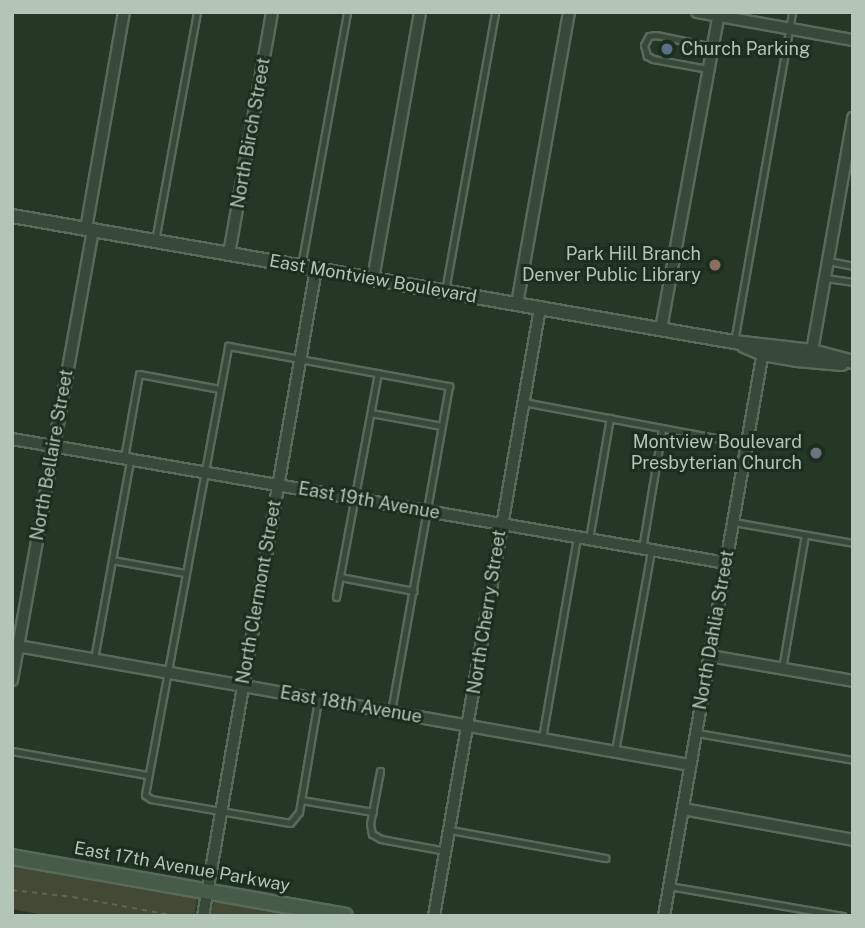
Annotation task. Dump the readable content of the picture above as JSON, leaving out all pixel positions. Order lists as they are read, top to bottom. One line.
{"streets":{"main road":["East 17th Avenue Parkway"],"street":["North Birch Street","East Montview Boulevard","North Bellaire Street","East 19th Avenue","North Clermont Street","North Cherry Street","North Dahlia Street","East 18th Avenue"]},"crossings":[["North Birch Street","East Montview Boulevard"],["East Montview Boulevard","North Bellaire Street"],["East Montview Boulevard","North Clermont Street"],["East Montview Boulevard","North Cherry Street"],["East Montview Boulevard","North Dahlia Street"],["North Bellaire Street","East 19th Avenue"],["North Bellaire Street","East 18th Avenue"],["East 19th Avenue","North Clermont Street"],["East 19th Avenue","North Cherry Street"],["East 19th Avenue","North Dahlia Street"],["North Clermont Street","East 18th Avenue"],["North Clermont Street","East 17th Avenue Parkway"],["North Cherry Street","East 18th Avenue"],["North Dahlia Street","East 18th Avenue"]],"places":["Church Parking","Park Hill Branch Denver Public Library","Montview Boulevard Presbyterian Church"]}
